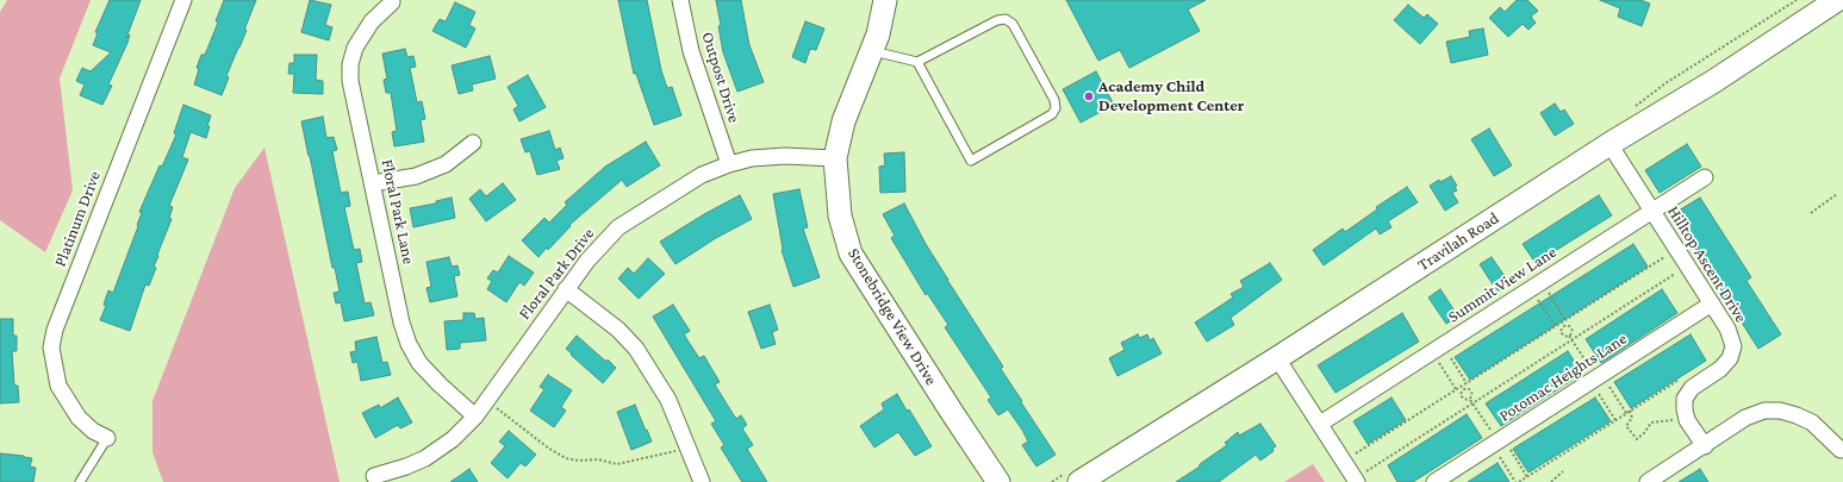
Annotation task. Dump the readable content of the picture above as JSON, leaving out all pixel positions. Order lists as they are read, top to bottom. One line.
{"streets":{"main road":["Travilah Road","Stonebridge View Drive"],"street":["Outpost Drive","Floral Park Lane","Platinum Drive","Hilltop Ascent Drive","Floral Park Drive","Summit View Lane","Potomac Heights Lane"]},"crossings":[["Outpost Drive","Floral Park Drive"],["Floral Park Lane","Floral Park Drive"],["Travilah Road","Hilltop Ascent Drive"],["Hilltop Ascent Drive","Summit View Lane"],["Hilltop Ascent Drive","Potomac Heights Lane"],["Floral Park Drive","Stonebridge View Drive"]],"places":["Academy Child Development Center"]}
